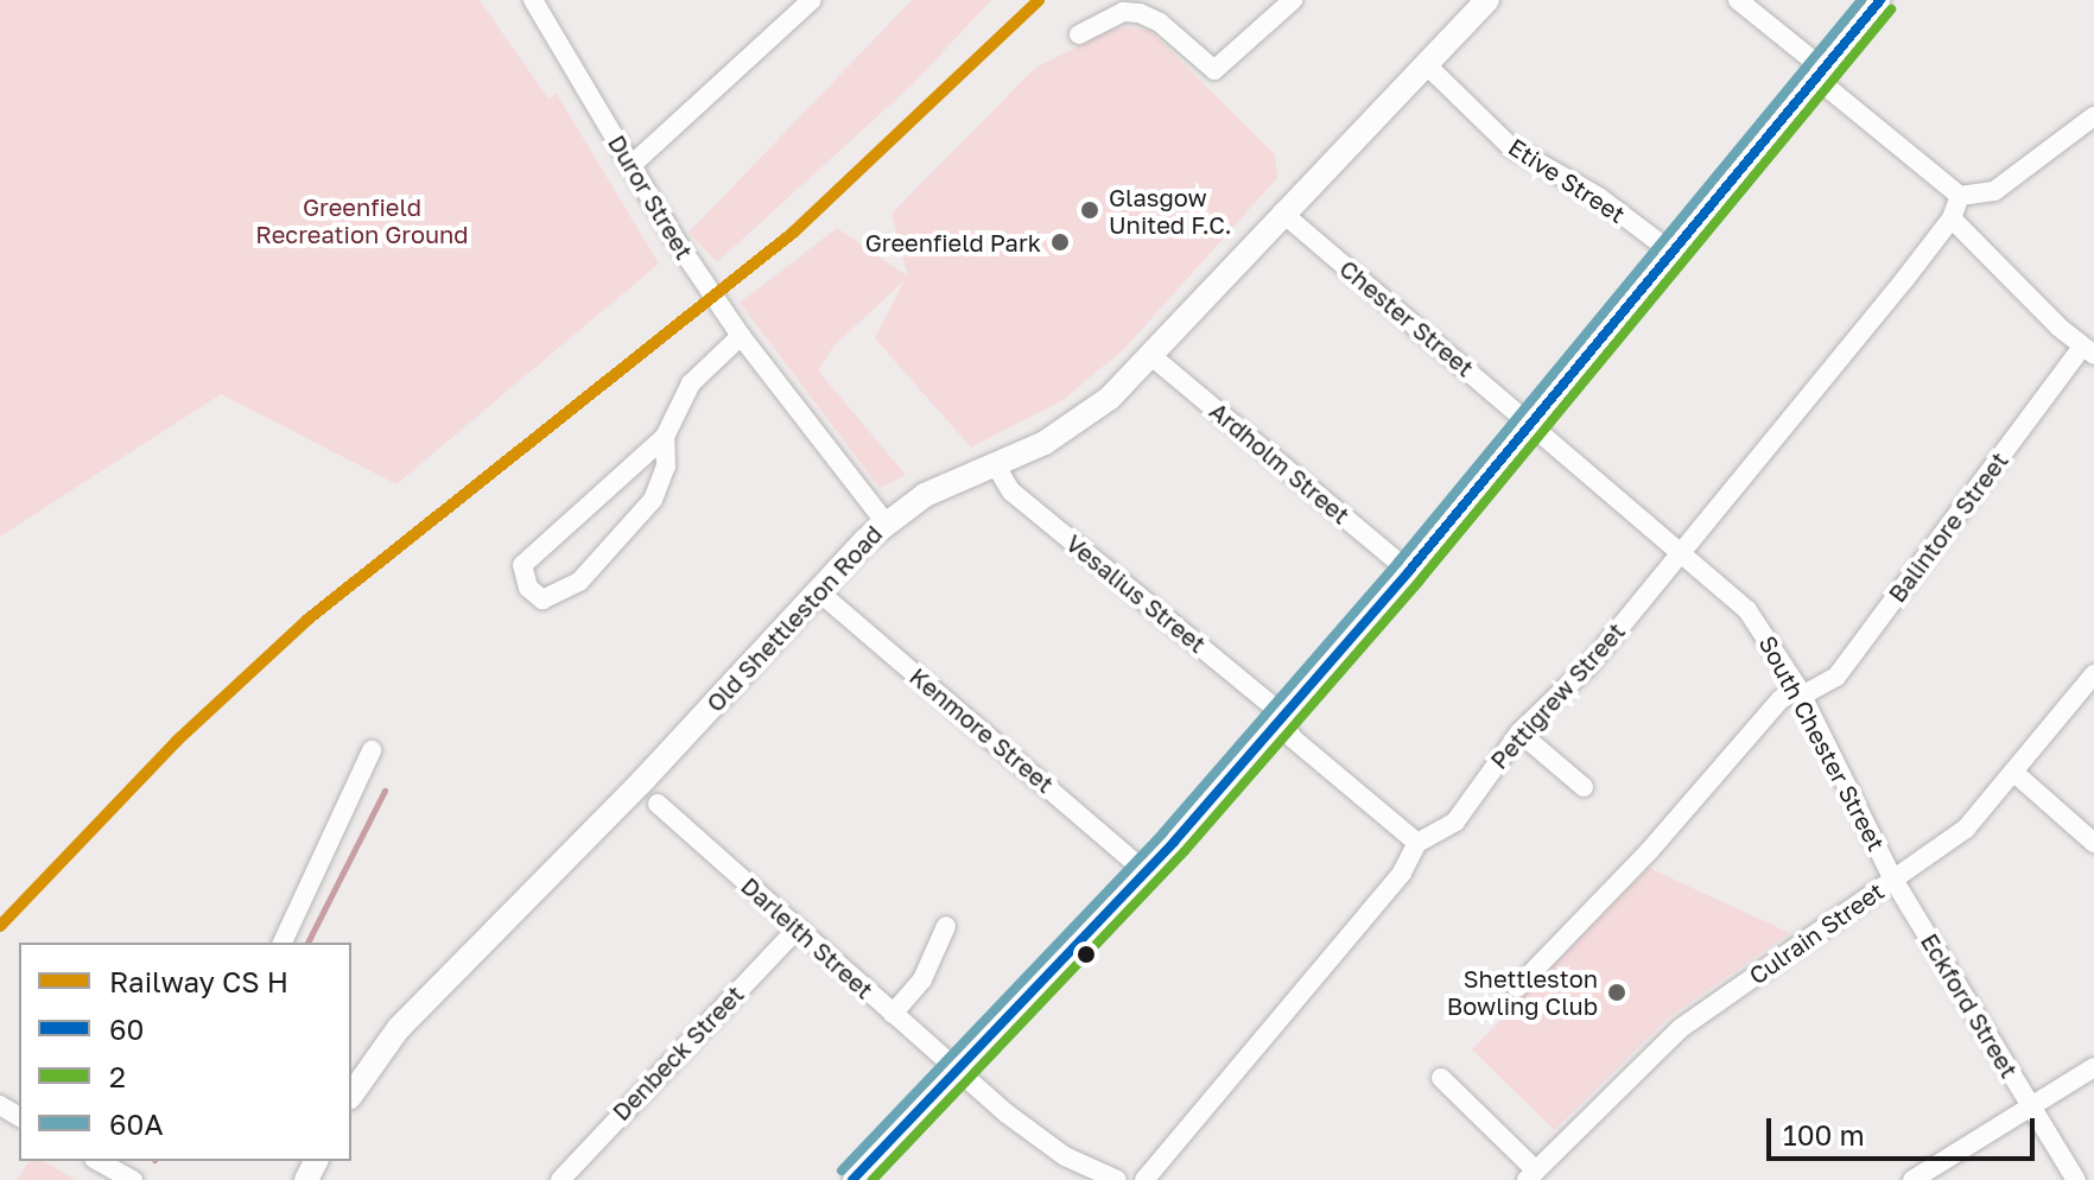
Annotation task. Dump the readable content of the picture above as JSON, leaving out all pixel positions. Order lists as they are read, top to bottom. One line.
{"streets":{"main road":["Old Shettleston Road"],"street":["Etive Street","Duror Street","Chester Street","Ardholm Street","Balintore Street","Vesalius Street","Pettigrew Street","Kenmore Street","South Chester Street","Culrain Street","Darleith Street","Eckford Street","Denbeck Street"]},"crossings":[["Etive Street","Old Shettleston Road"],["Duror Street","Old Shettleston Road"],["Chester Street","Old Shettleston Road"],["Chester Street","South Chester Street"],["Ardholm Street","Old Shettleston Road"],["Balintore Street","South Chester Street"],["Vesalius Street","Old Shettleston Road"],["Vesalius Street","Pettigrew Street"],["Old Shettleston Road","Kenmore Street"],["Pettigrew Street","South Chester Street"],["South Chester Street","Culrain Street"],["South Chester Street","Eckford Street"],["Culrain Street","Eckford Street"],["Darleith Street","Denbeck Street"]],"parks":["Greenfield Recreation Ground"],"places":["Glasgow United F.C.","Greenfield Park","Shettleston Bowling Club"],"lines":["transit line 60","transit line 60A","transit line 2"],"legend":["Railway CS H","60","2","60A"],"scale_bar":"100 m"}
